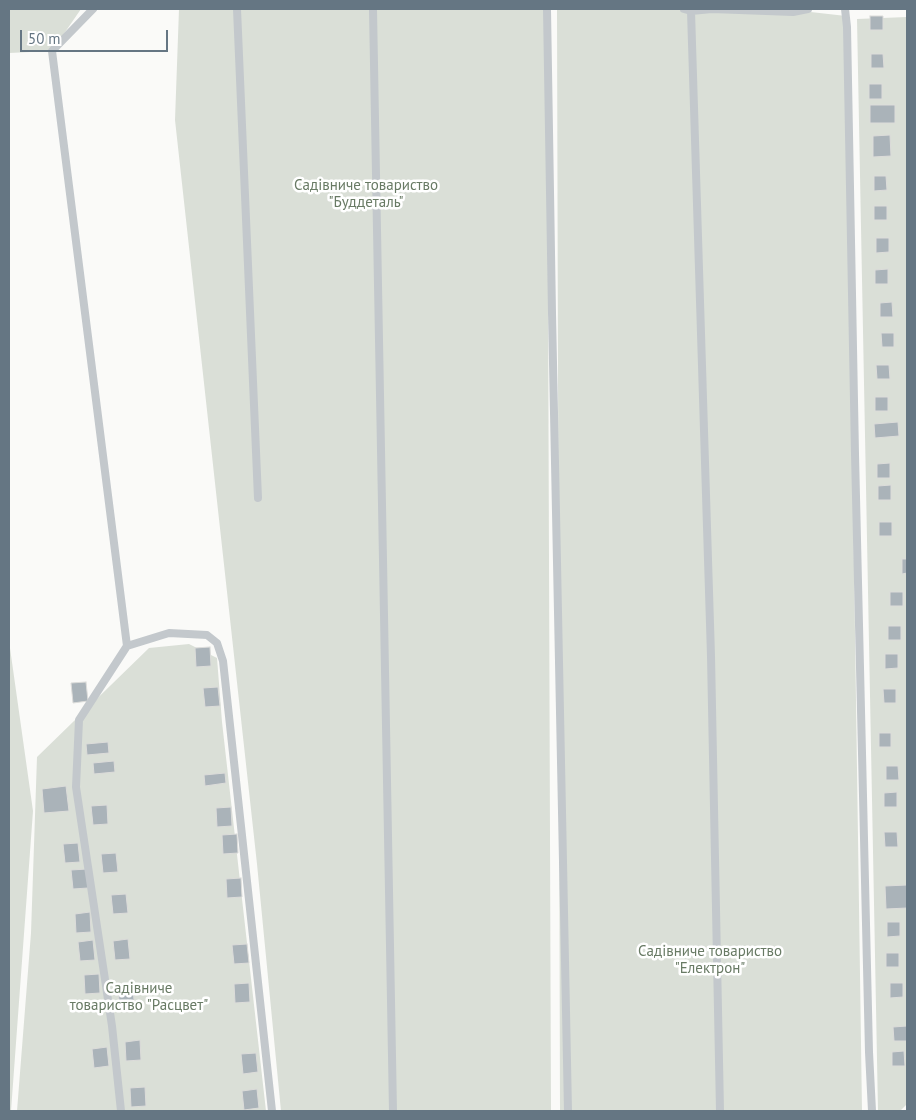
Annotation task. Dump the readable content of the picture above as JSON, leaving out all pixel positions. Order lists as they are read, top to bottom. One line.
{"parks":["Садівниче товариство \"Буддеталь\"","Садівниче товариство \"Електрон\"","Садівниче товариство \"Расцвет\""],"scale_bar":"50 m"}
